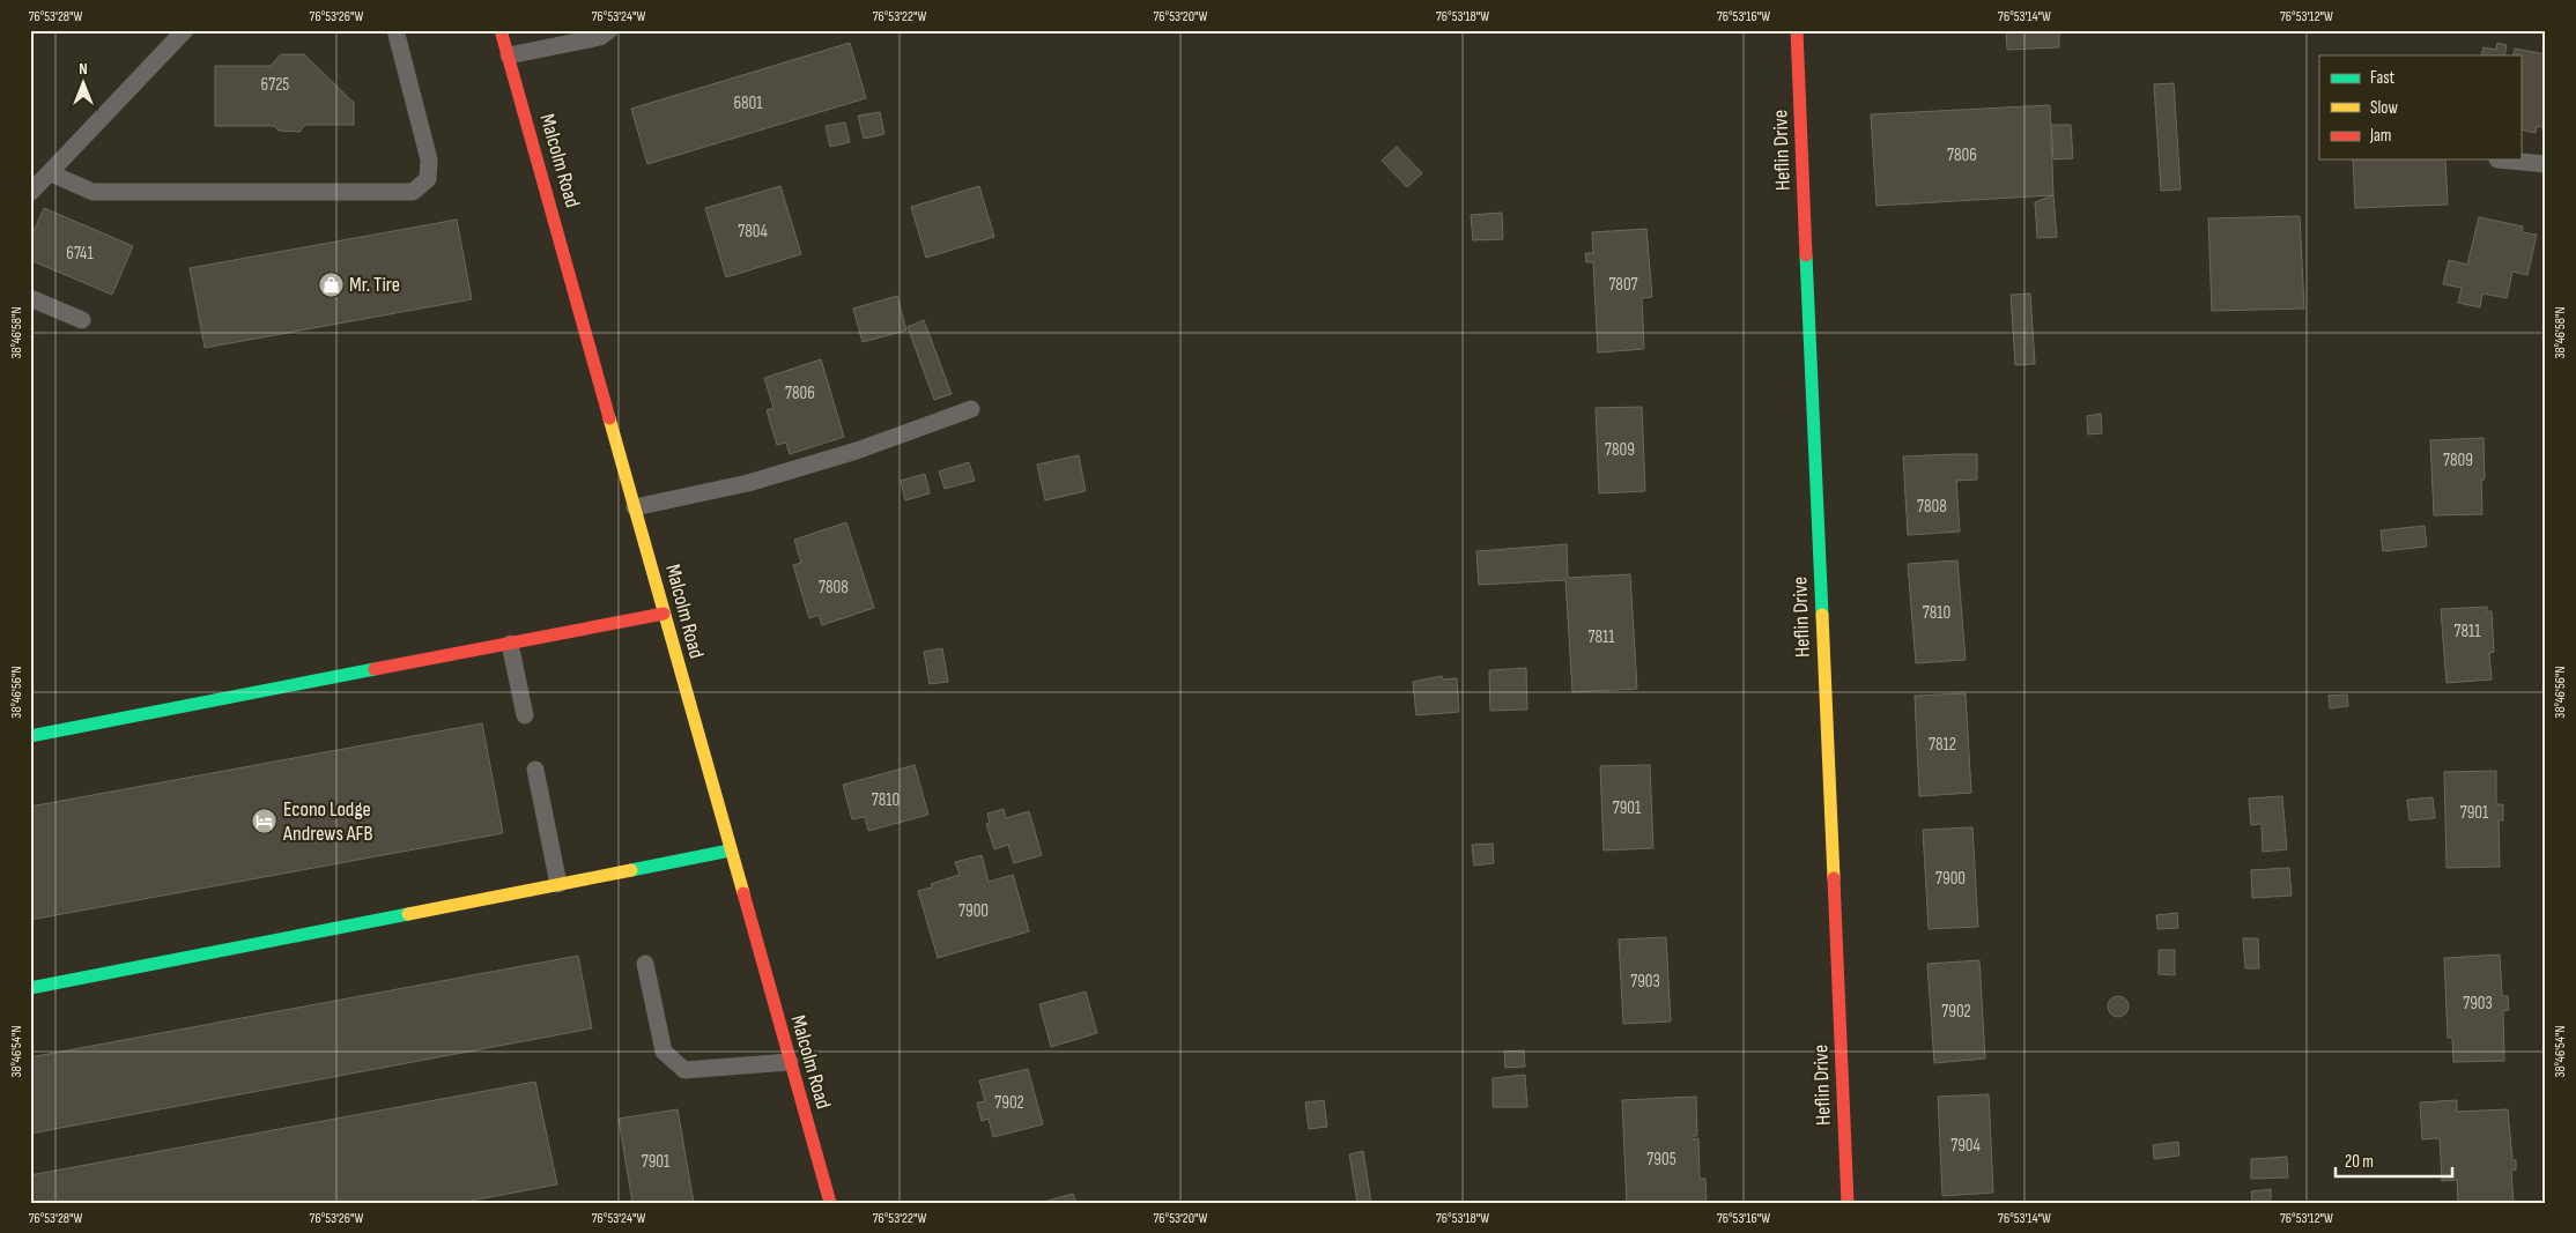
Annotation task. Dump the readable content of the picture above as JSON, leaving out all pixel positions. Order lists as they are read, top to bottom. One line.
{"streets":{"street":["Heflin Drive","Malcolm Road"]},"places":{"shop":["Mr. Tire"],"hotel":["Econo Lodge Andrews AFB"]},"house_numbers":["6725","6801","7806","7804","6741","7807","7806","7809","7809","7808","7808","7810","7811","7811","7812","7810","7901","7901","7900","7900","7903","7903","7902","7902","7904","7905","7901"],"legend":["Fast","Slow","Jam"],"scale_bar":"20 m","north":"top","coordinates":["76°53'28\"W","76°53'26\"W","76°53'24\"W","76°53'22\"W","76°53'20\"W","76°53'18\"W","76°53'16\"W","76°53'14\"W","76°53'12\"W","38°46'58\"N","38°46'56\"N","38°46'54\"N"]}
